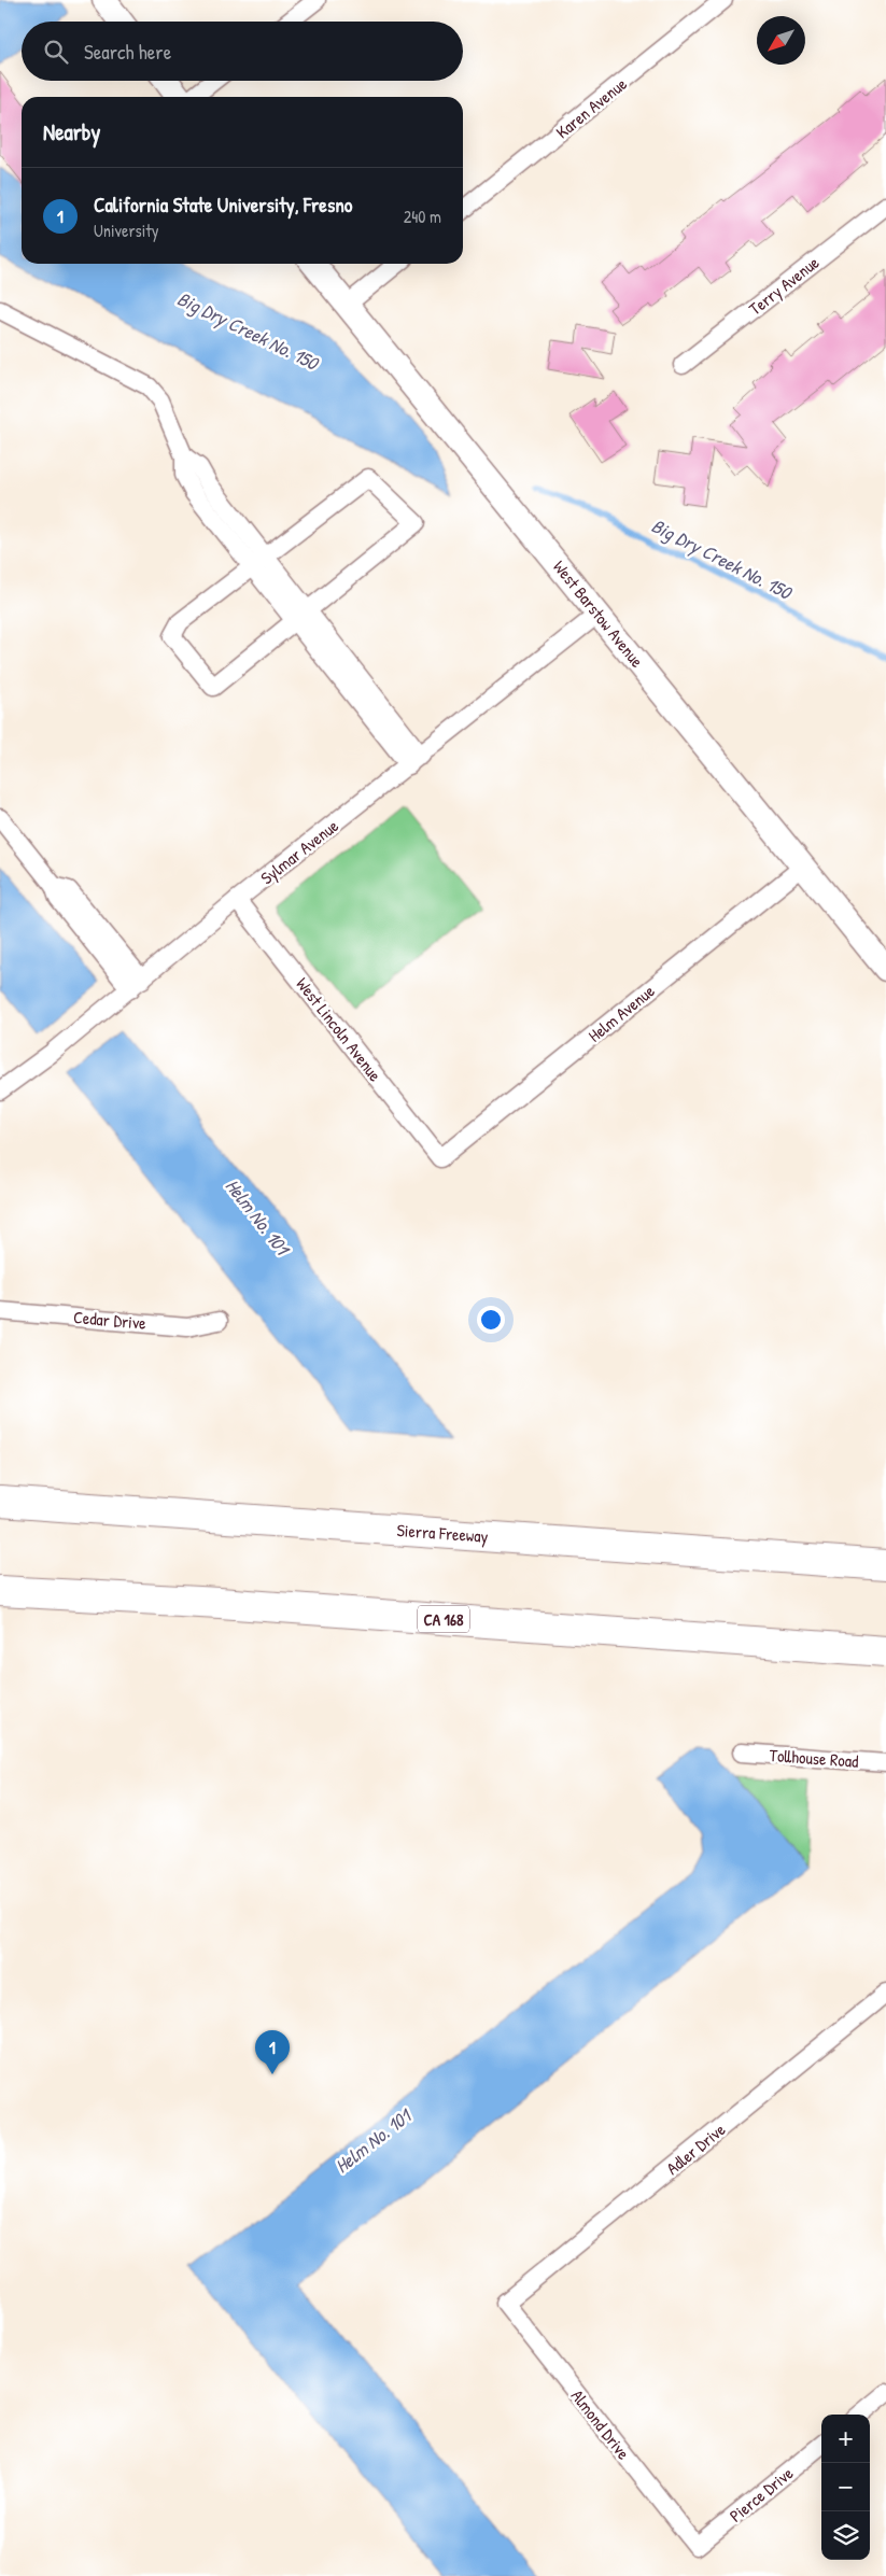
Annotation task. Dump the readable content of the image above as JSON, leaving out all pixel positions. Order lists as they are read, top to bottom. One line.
{"streets":{"highway":["Sierra Freeway","CA 168"],"main road":["West Barstow Avenue"],"street":["Karen Avenue","Terry Avenue","Sylmar Avenue","Helm Avenue","West Lincoln Avenue","Cedar Drive","Tollhouse Road","Adler Drive","Almond Drive","Pierce Drive"]},"crossings":[["West Barstow Avenue","Sylmar Avenue"],["West Barstow Avenue","Helm Avenue"],["Sylmar Avenue","West Lincoln Avenue"],["Helm Avenue","West Lincoln Avenue"],["Adler Drive","Almond Drive"],["Almond Drive","Pierce Drive"]],"water":["Big Dry Creek No. 150","Helm No. 101"],"north":"bottom left","page":{"search":"Search here","heading":"Nearby","list":[{"mark":"1","name":"California State University, Fresno","note":"University","value":"240 m"}],"pins":"1","map_buttons":["+","−"]}}
